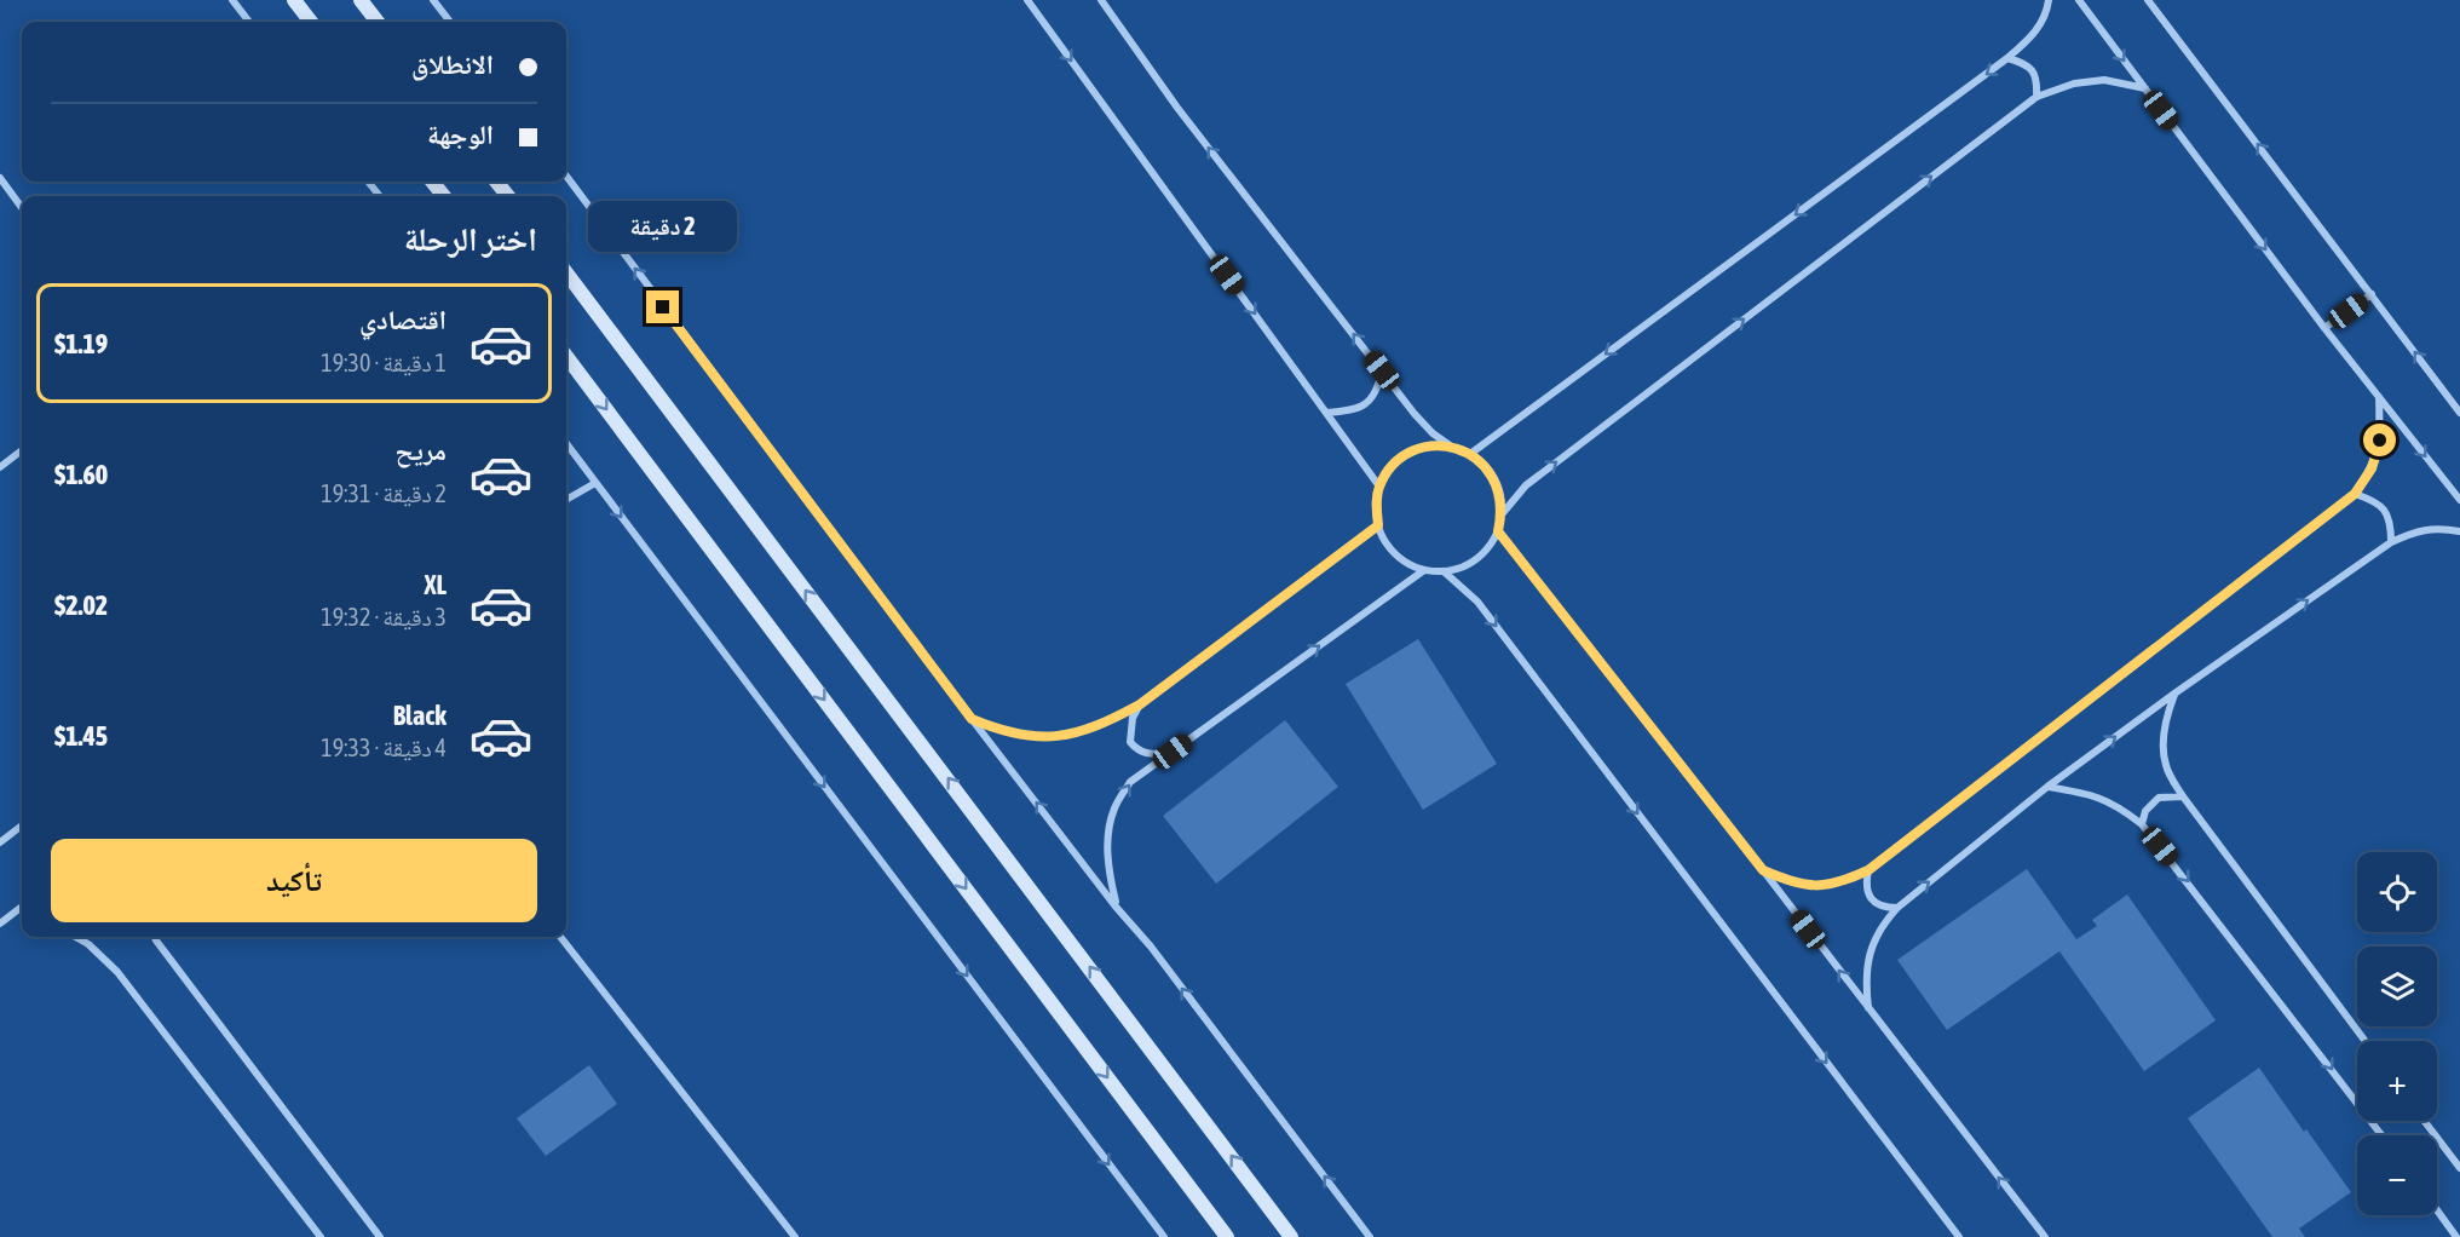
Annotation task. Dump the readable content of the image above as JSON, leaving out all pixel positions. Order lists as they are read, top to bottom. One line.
{"page":{"banner":["الانطلاق","الوجهة"],"heading":"اختر الرحلة","bubble":"2 دقيقة","list":[{"name":"اقتصادي","note":"1 دقيقة · 19:30","value":"$1.19"},{"name":"مريح","note":"2 دقيقة · 19:31","value":"$1.60"},{"name":"XL","note":"3 دقيقة · 19:32","value":"$2.02"},{"name":"Black","note":"4 دقيقة · 19:33","value":"$1.45"}],"buttons":"تأكيد","map_buttons":["+","−"]}}
